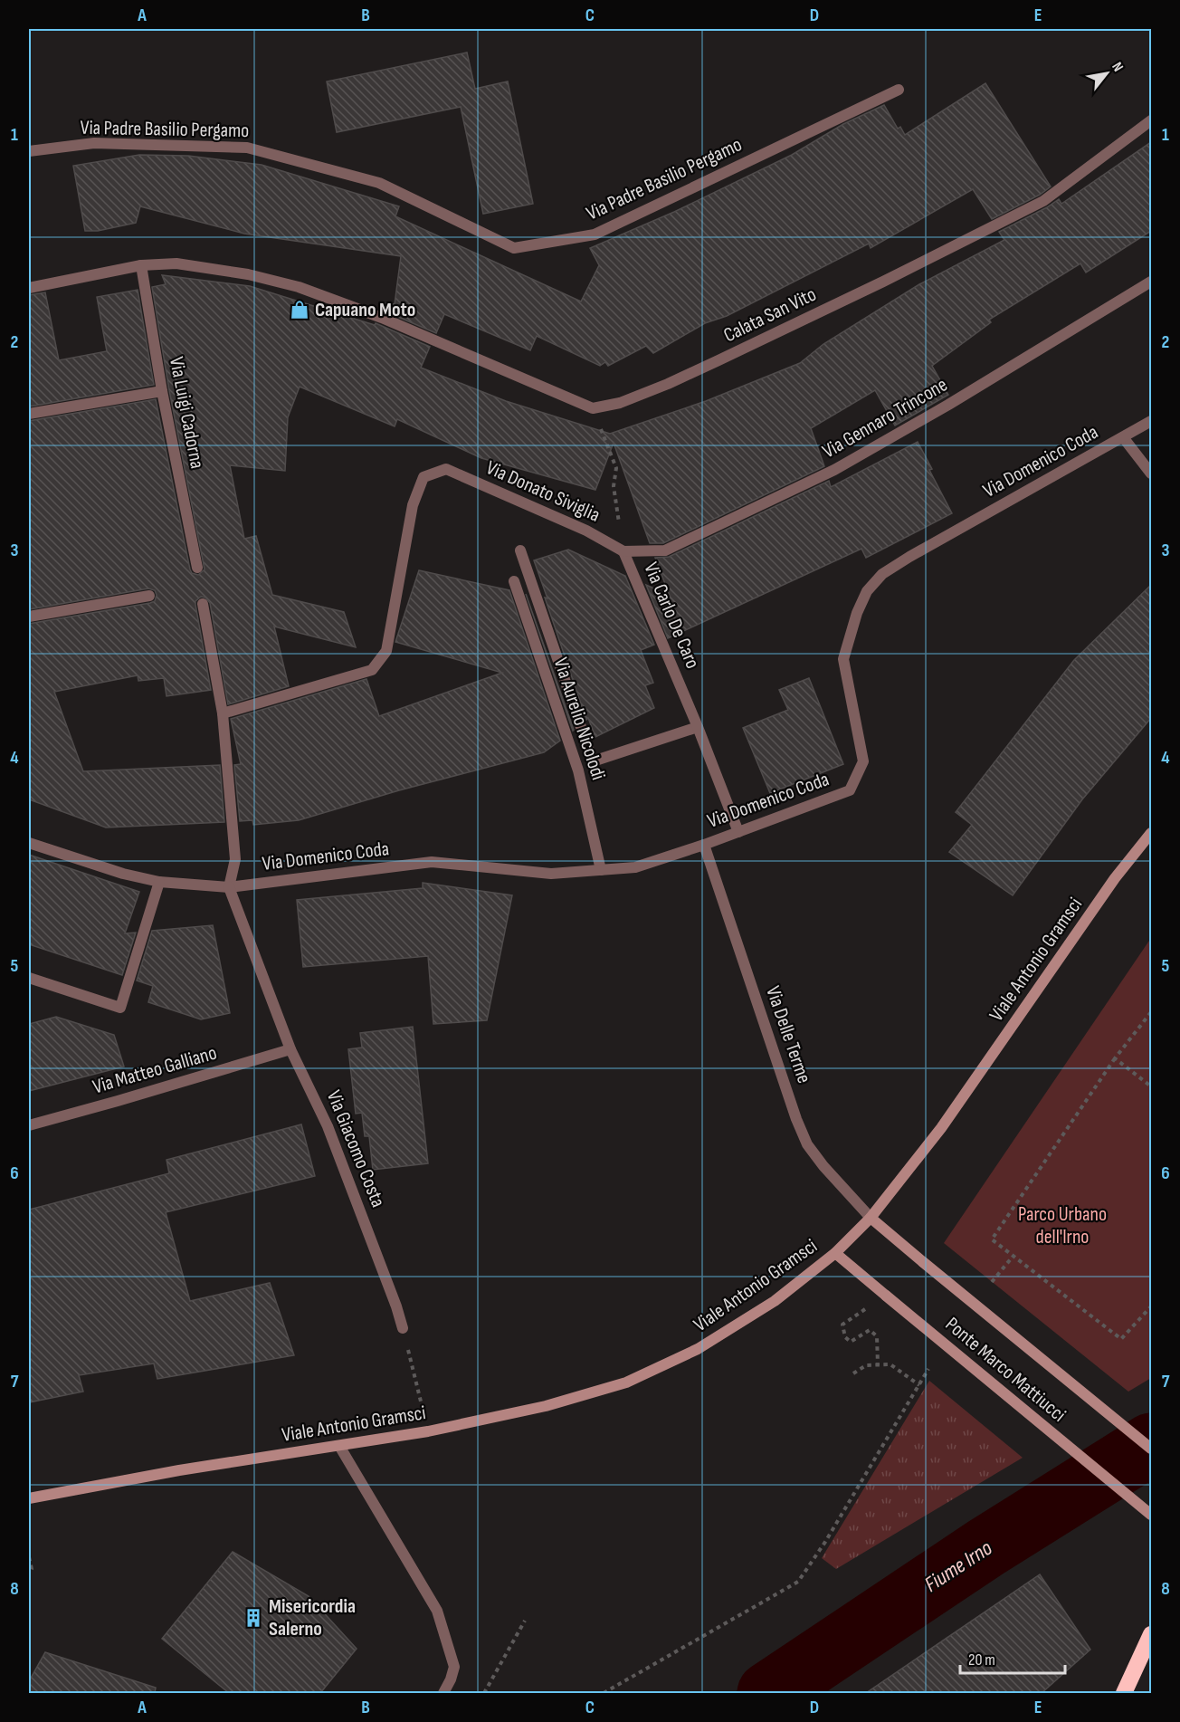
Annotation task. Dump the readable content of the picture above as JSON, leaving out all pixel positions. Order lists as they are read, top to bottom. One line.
{"streets":{"main road":["Viale Antonio Gramsci","Ponte Marco Mattiucci"],"street":["Via Padre Basilio Pergamo","Calata San Vito","Via Luigi Cadorna","Via Gennaro Trincone","Via Domenico Coda","Via Donato Siviglia","Via Carlo De Caro","Via Aurelio Nicolodi","Via Delle Terme","Via Matteo Galliano","Via Giacomo Costa"]},"crossings":[["Calata San Vito","Via Carlo De Caro"],["Via Gennaro Trincone","Via Donato Siviglia"],["Via Gennaro Trincone","Via Carlo De Caro"],["Via Domenico Coda","Via Carlo De Caro"],["Via Domenico Coda","Via Aurelio Nicolodi"],["Via Domenico Coda","Via Delle Terme"],["Via Domenico Coda","Via Giacomo Costa"],["Via Donato Siviglia","Via Carlo De Caro"],["Viale Antonio Gramsci","Via Delle Terme"],["Viale Antonio Gramsci","Ponte Marco Mattiucci"],["Via Delle Terme","Ponte Marco Mattiucci"],["Via Matteo Galliano","Via Giacomo Costa"]],"water":["Fiume Irno"],"parks":["Parco Urbano dell'Irno"],"places":{"shop":["Capuano Moto"],"building":["Misericordia Salerno"]},"scale_bar":"20 m","north":"top right","grid":{"columns":["A","B","C","D","E"],"rows":["1","2","3","4","5","6","7","8"]}}
